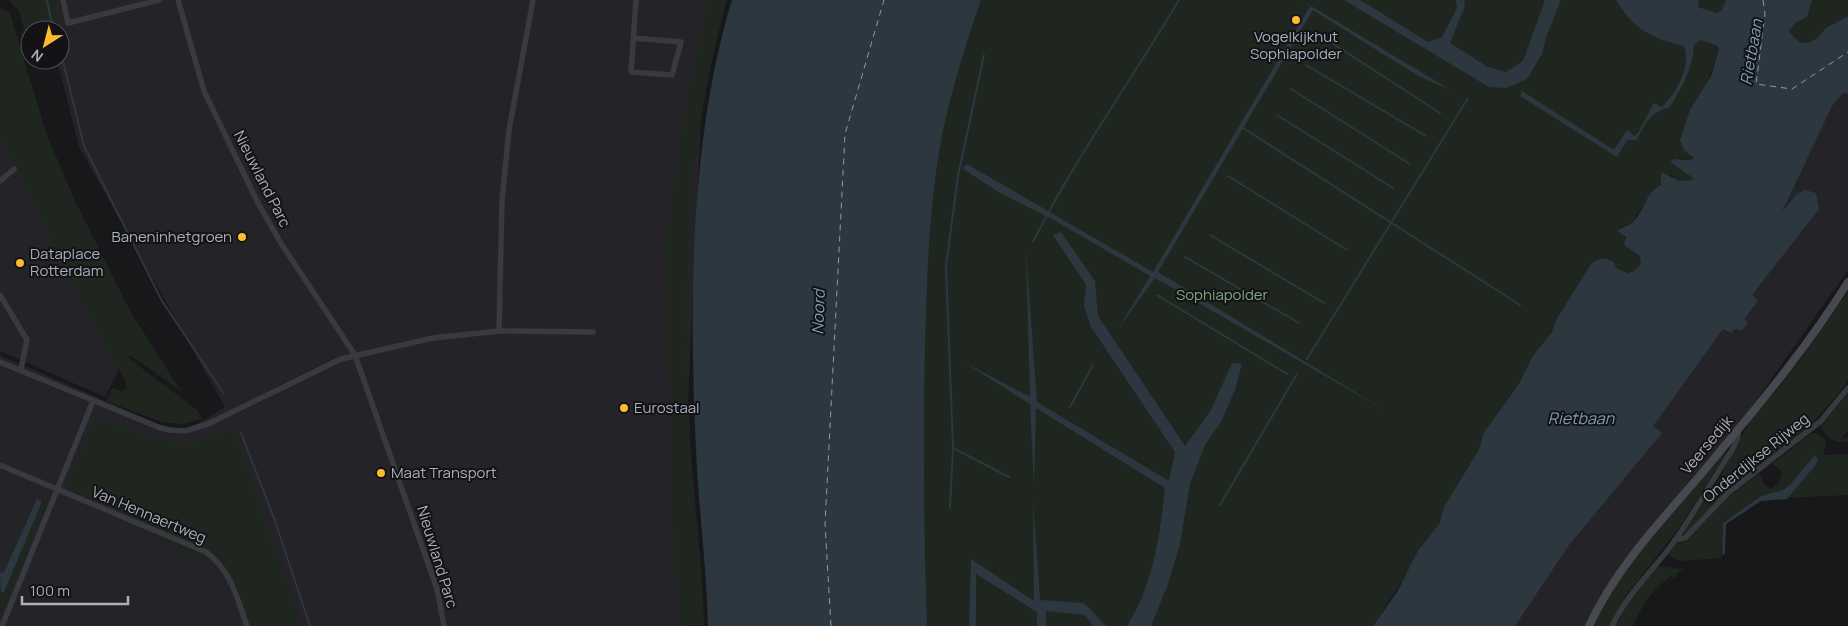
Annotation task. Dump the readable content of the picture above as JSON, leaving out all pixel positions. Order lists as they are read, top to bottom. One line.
{"streets":{"main road":["Veersedijk"],"street":["Nieuwland Parc","Onderdijkse Rijweg","Van Hennaertweg"]},"crossings":[["Veersedijk","Onderdijkse Rijweg"]],"water":["Rietbaan","Noord"],"parks":["Sophiapolder"],"places":["Vogelkijkhut Sophiapolder","Baneninhetgroen","Dataplace Rotterdam","Eurostaal","Maat Transport"],"scale_bar":"100 m","north":"bottom left"}
